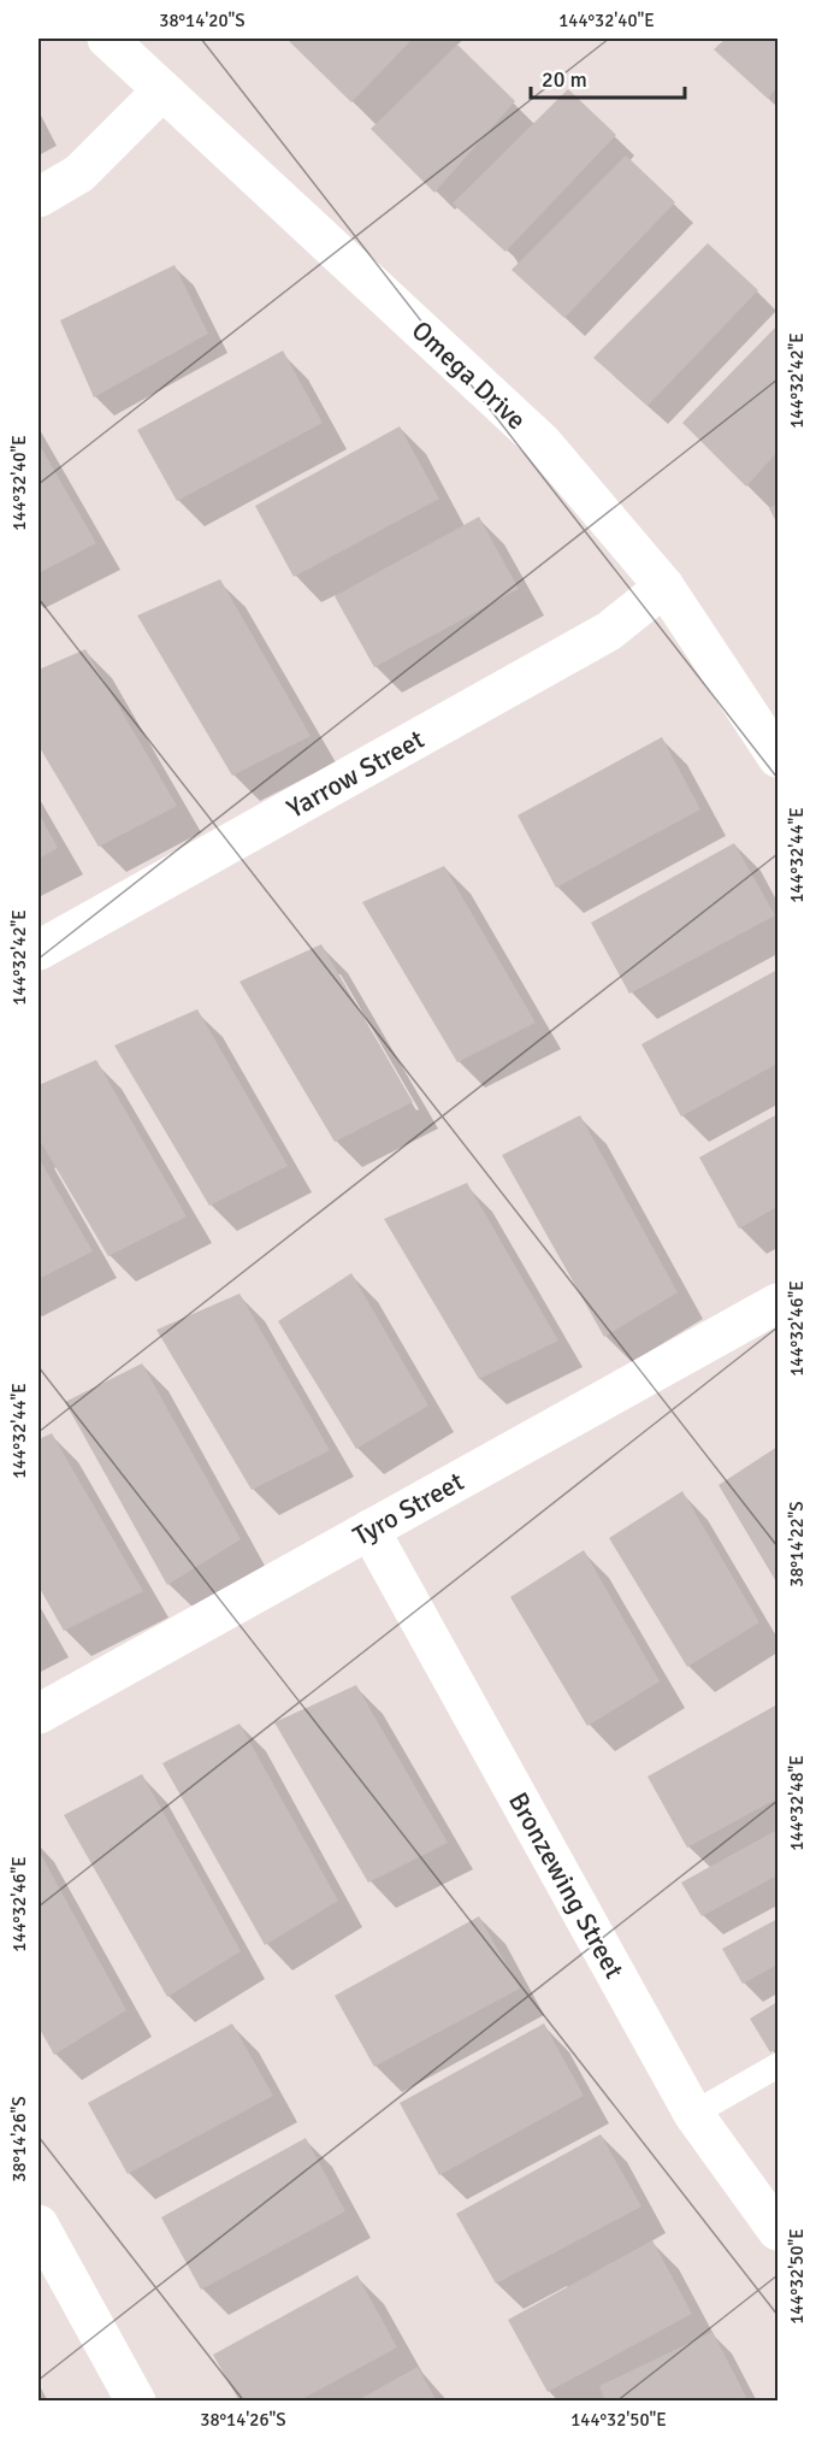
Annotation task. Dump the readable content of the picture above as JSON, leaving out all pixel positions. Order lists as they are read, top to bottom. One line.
{"streets":{"street":["Omega Drive","Yarrow Street","Tyro Street","Bronzewing Street"]},"crossings":[["Omega Drive","Yarrow Street"],["Tyro Street","Bronzewing Street"]],"scale_bar":"20 m","coordinates":["38°14'20\"S","144°32'40\"E","144°32'42\"E","144°32'44\"E","144°32'46\"E","38°14'22\"S","144°32'48\"E","38°14'26\"S","144°32'50\"E"]}
